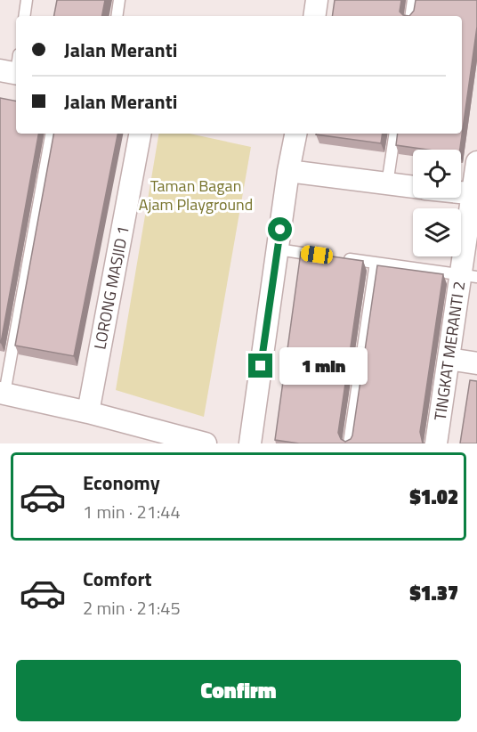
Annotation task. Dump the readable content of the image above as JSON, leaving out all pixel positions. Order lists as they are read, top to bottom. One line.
{"streets":{"street":["LORONG MASJID 1","TINGKAT MERANTI 2"]},"parks":["Taman Bagan Ajam Playground"],"page":{"banner":["Jalan Meranti","Jalan Meranti"],"bubble":"1 min","list":[{"name":"Economy","note":"1 min · 21:44","value":"$1.02"},{"name":"Comfort","note":"2 min · 21:45","value":"$1.37"}],"buttons":"Confirm"}}
